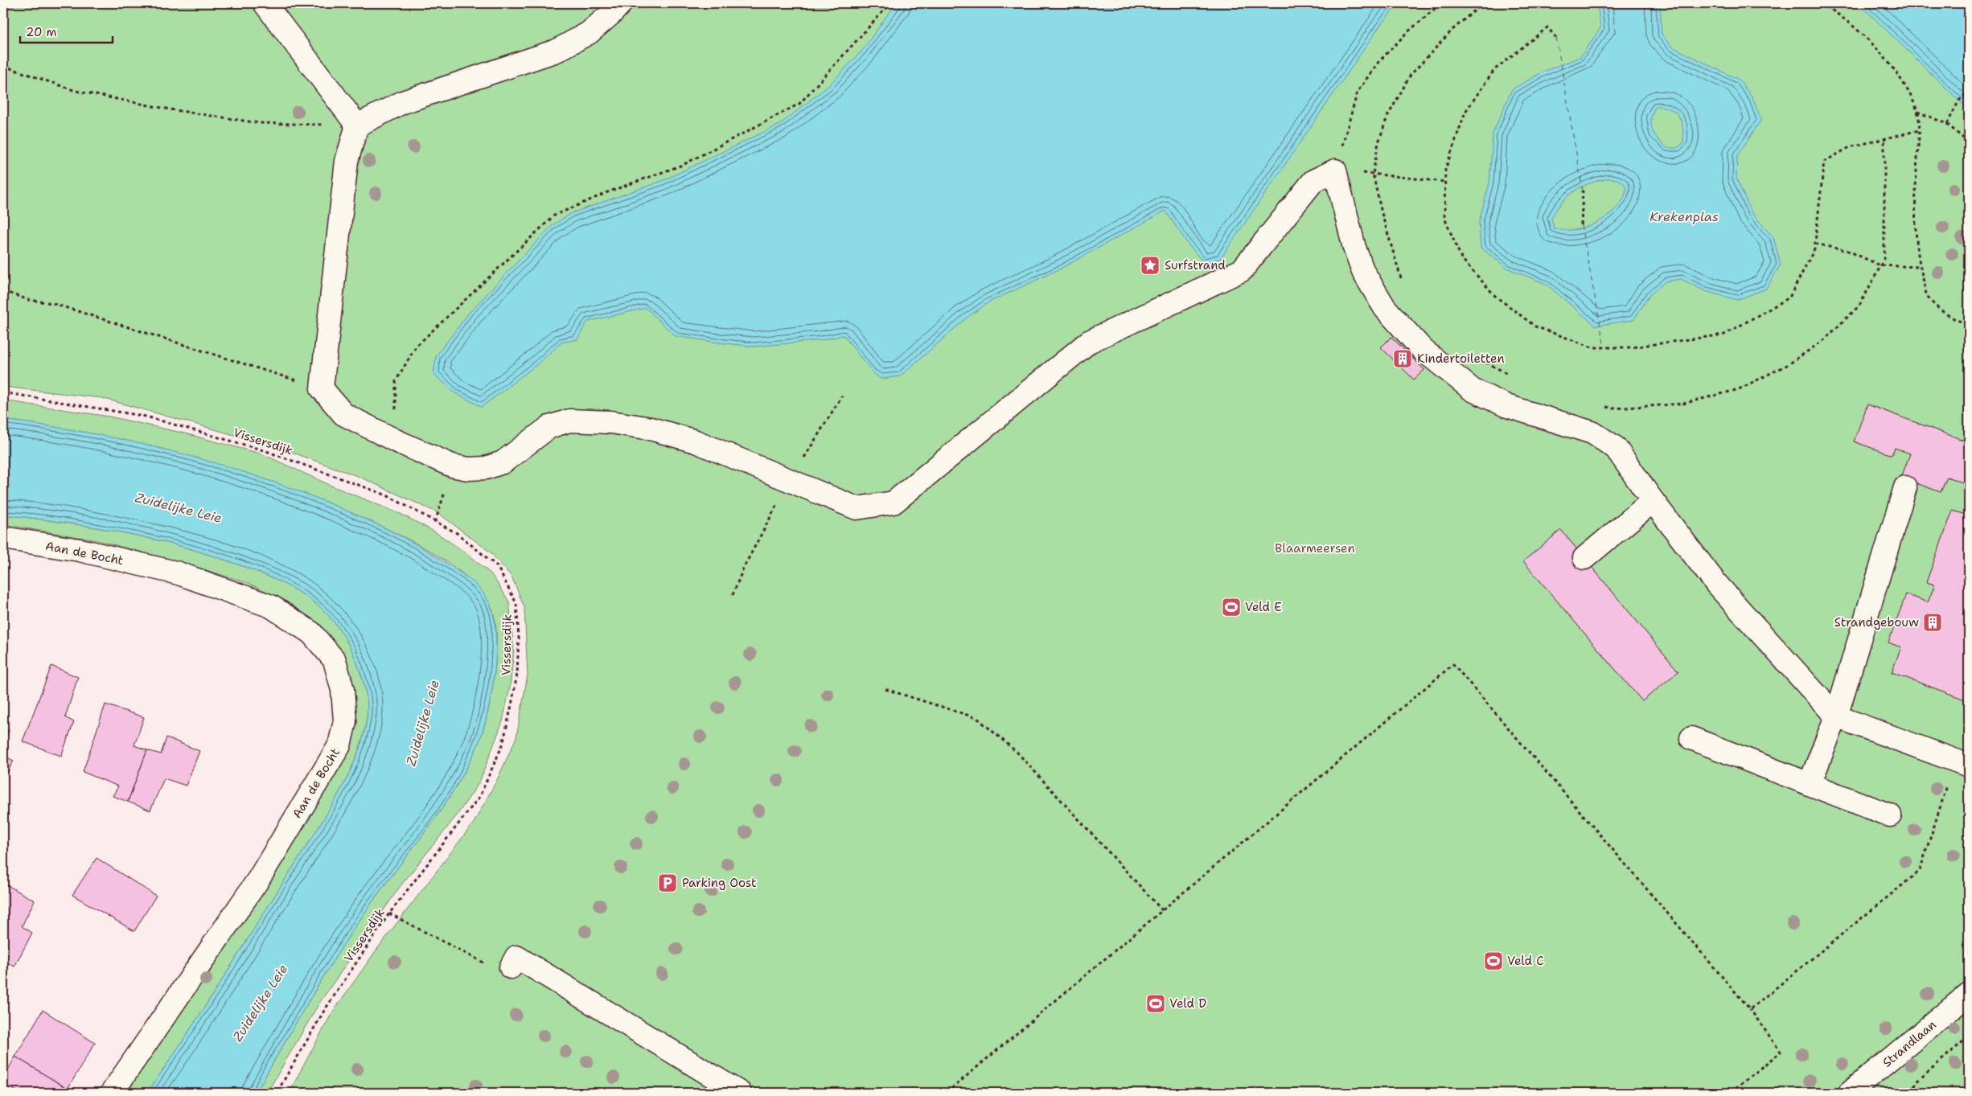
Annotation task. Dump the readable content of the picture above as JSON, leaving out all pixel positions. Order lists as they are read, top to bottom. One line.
{"streets":{"street":["Aan de Bocht","Strandlaan"],"path":["Vissersdijk"]},"water":["Krekenplas","Zuidelijke Leie"],"parks":["Blaarmeersen"],"places":{"place":["Surfstrand"],"building":["Kindertoiletten","Strandgebouw"],"sports":["Veld E","Veld C","Veld D"],"parking":["Parking Oost"]},"scale_bar":"20 m"}
